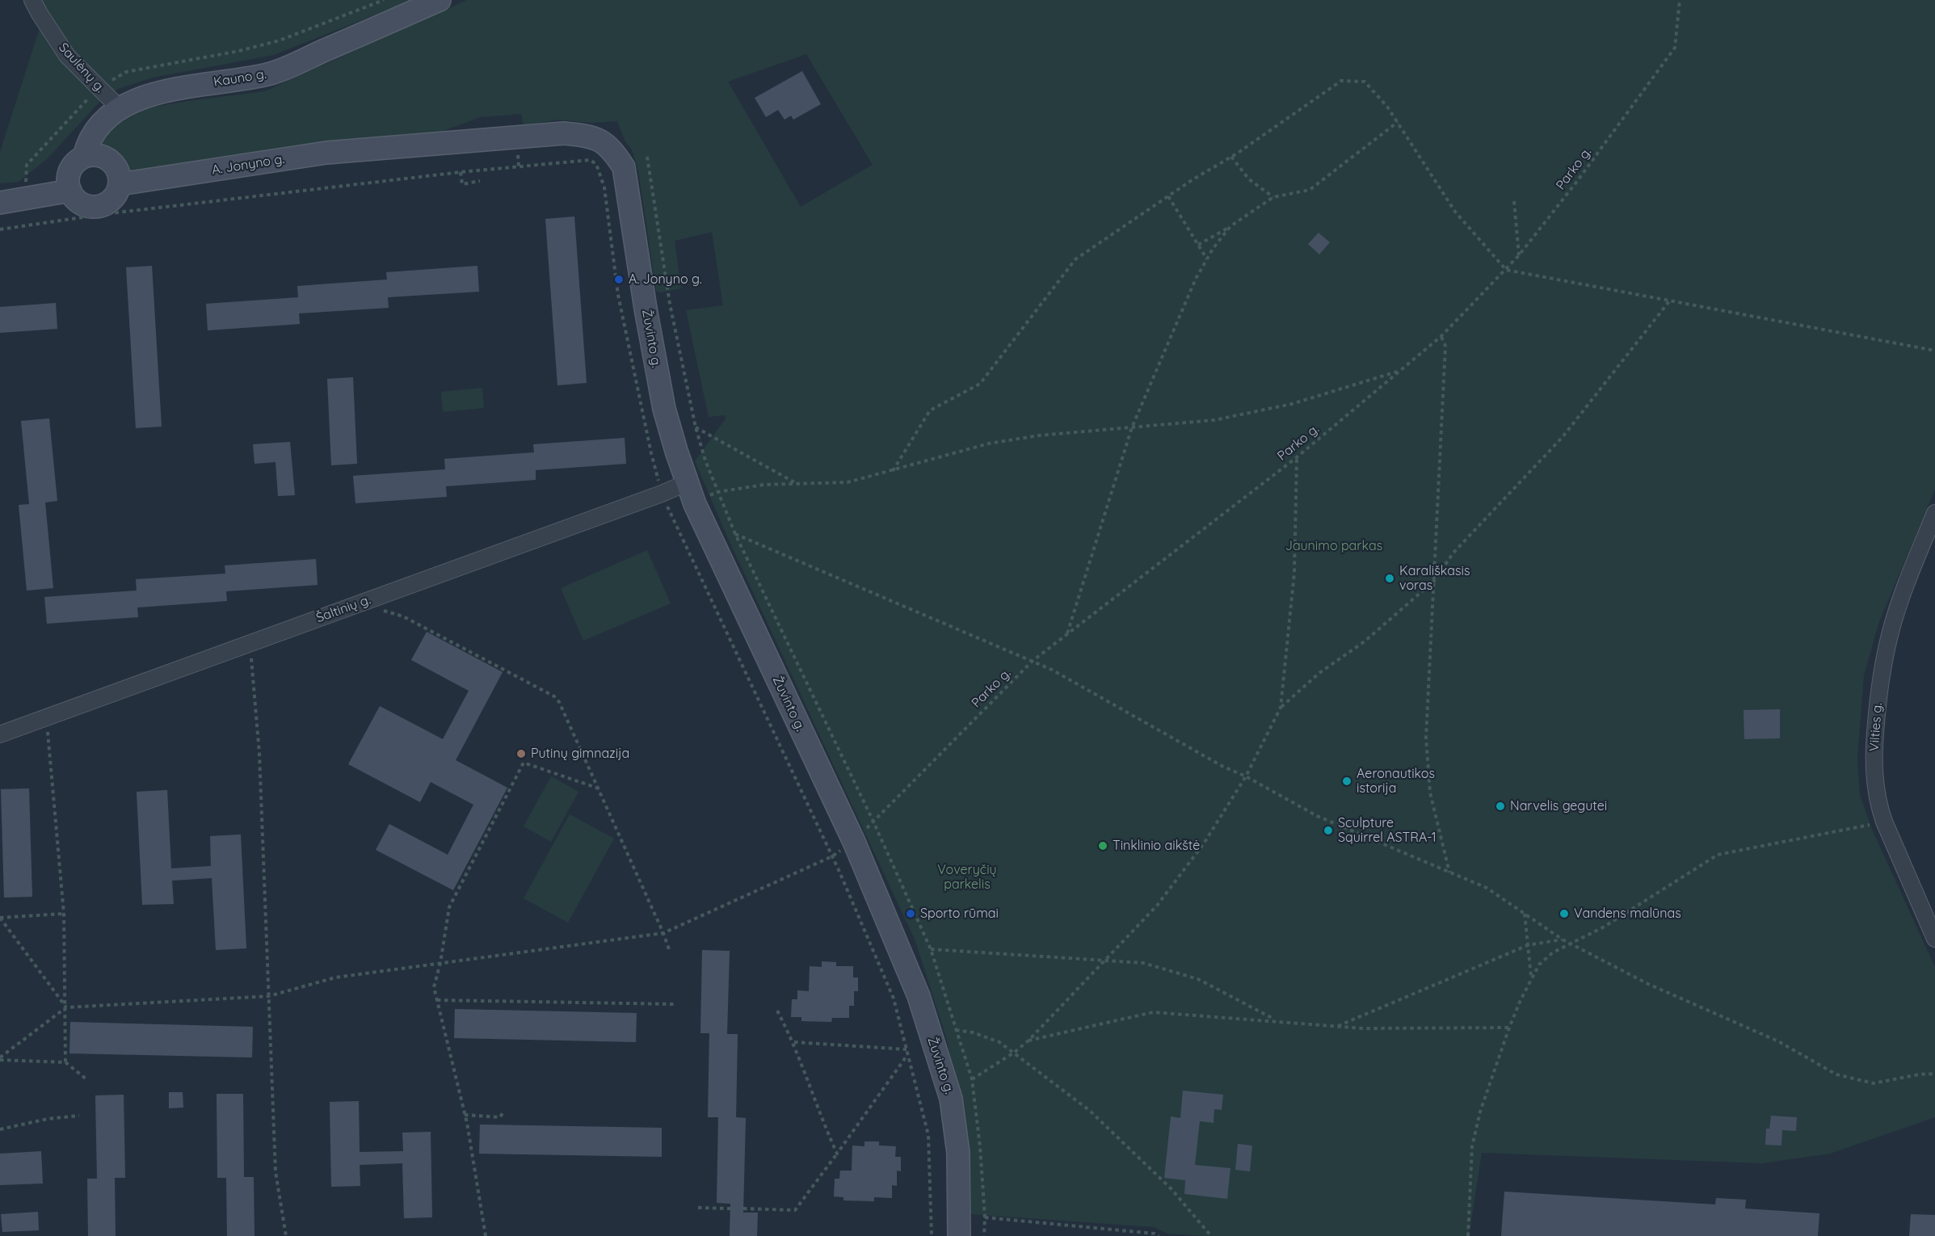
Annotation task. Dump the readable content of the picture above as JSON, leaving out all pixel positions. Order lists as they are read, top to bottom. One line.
{"streets":{"street":["Saulėnų g.","Kauno g.","A. Jonyno g.","Žuvinto g.","Šaltinių g.","Vilties g."],"path":["Parko g."]},"crossings":[["Saulėnų g.","Kauno g."],["Kauno g.","A. Jonyno g."],["A. Jonyno g.","Žuvinto g."],["Parko g.","Žuvinto g."],["Žuvinto g.","Šaltinių g."]],"parks":["Jaunimo parkas","Voveryčių parkelis"],"places":["A. Jonyno g.","Karališkasis voras","Putinų gimnazija","Aeronautikos istorija","Narvelis gegutei","Sculpture Squirrel ASTRA-1","Tinklinio aikštė","Sporto rūmai","Vandens malūnas"]}
